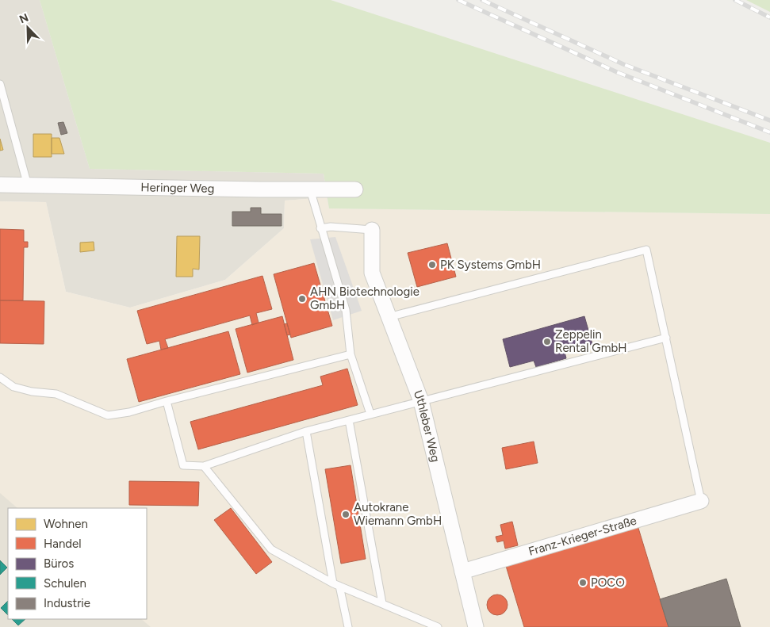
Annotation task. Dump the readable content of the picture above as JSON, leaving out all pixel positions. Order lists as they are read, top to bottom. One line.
{"streets":{"street":["Heringer Weg","Uthleber Weg","Franz-Krieger-Straße"]},"crossings":[["Uthleber Weg","Franz-Krieger-Straße"]],"places":["PK Systems GmbH","AHN Biotechnologie GmbH","Zeppelin Rental GmbH","Autokrane Wiemann GmbH","POCO"],"legend":["Wohnen","Handel","Büros","Schulen","Industrie"],"north":"top left"}
